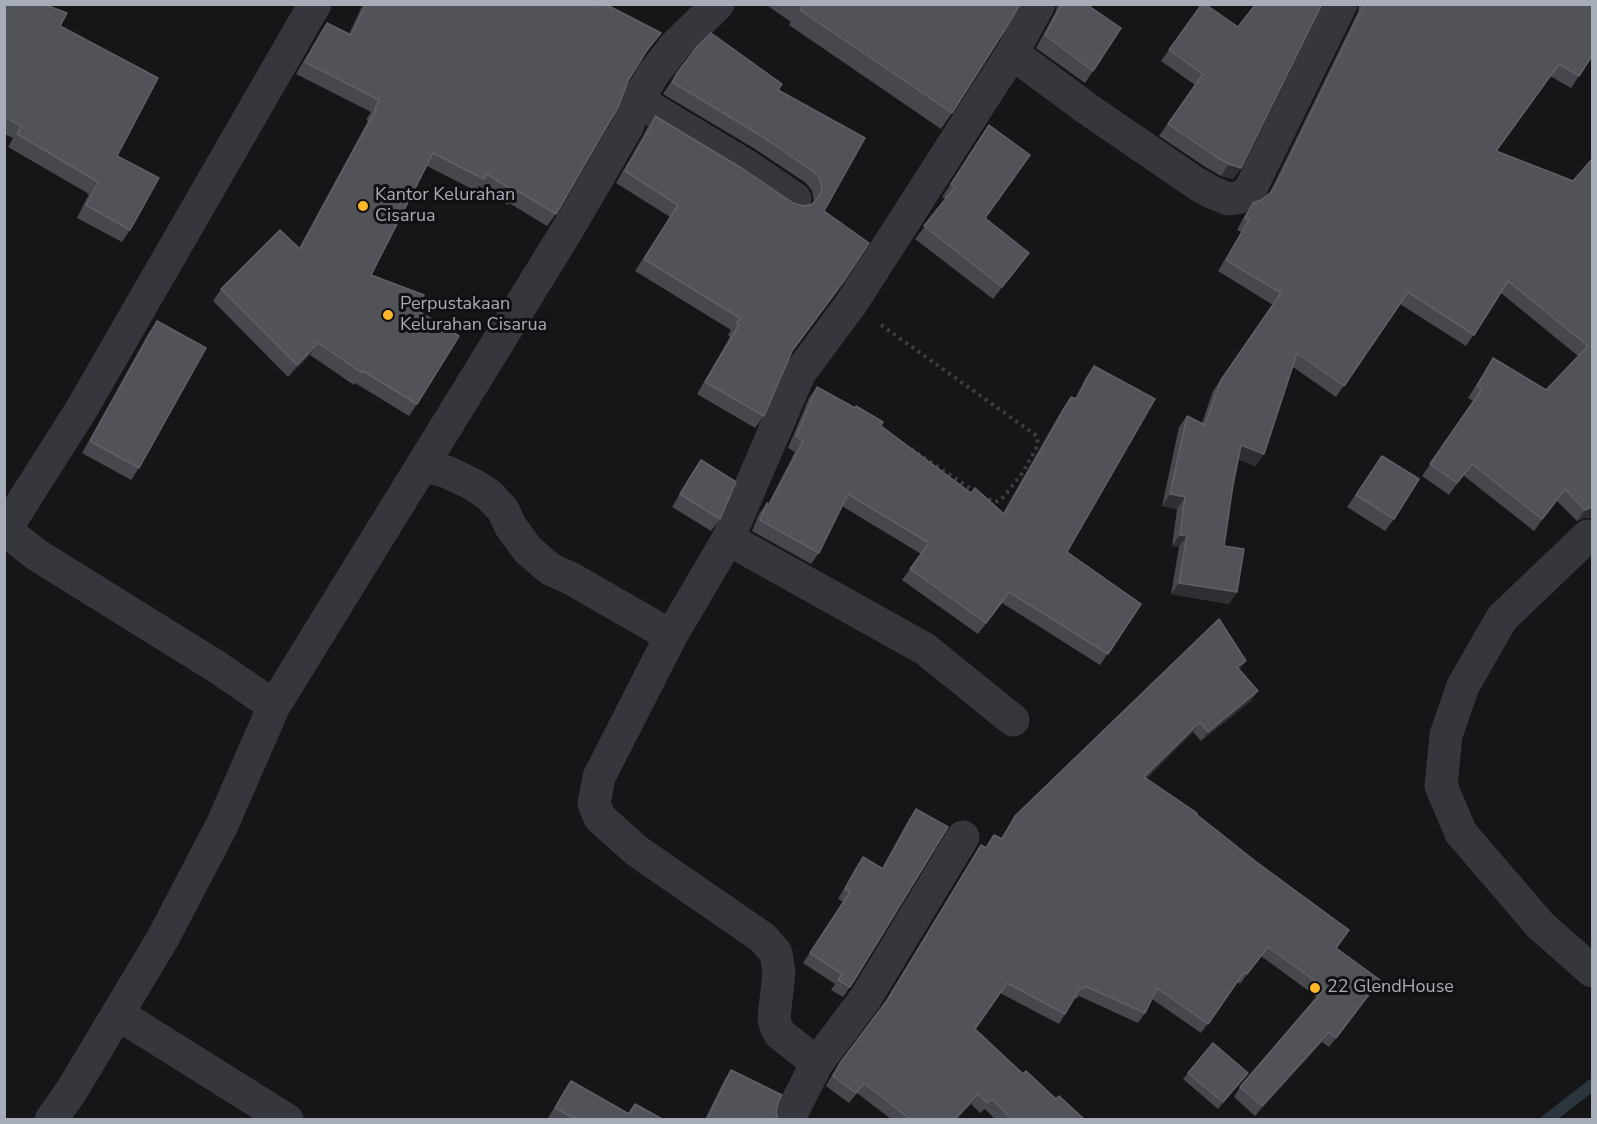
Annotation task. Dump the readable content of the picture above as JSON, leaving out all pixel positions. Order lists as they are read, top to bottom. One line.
{"places":["Kantor Kelurahan Cisarua","Perpustakaan Kelurahan Cisarua","22 GlendHouse"]}
